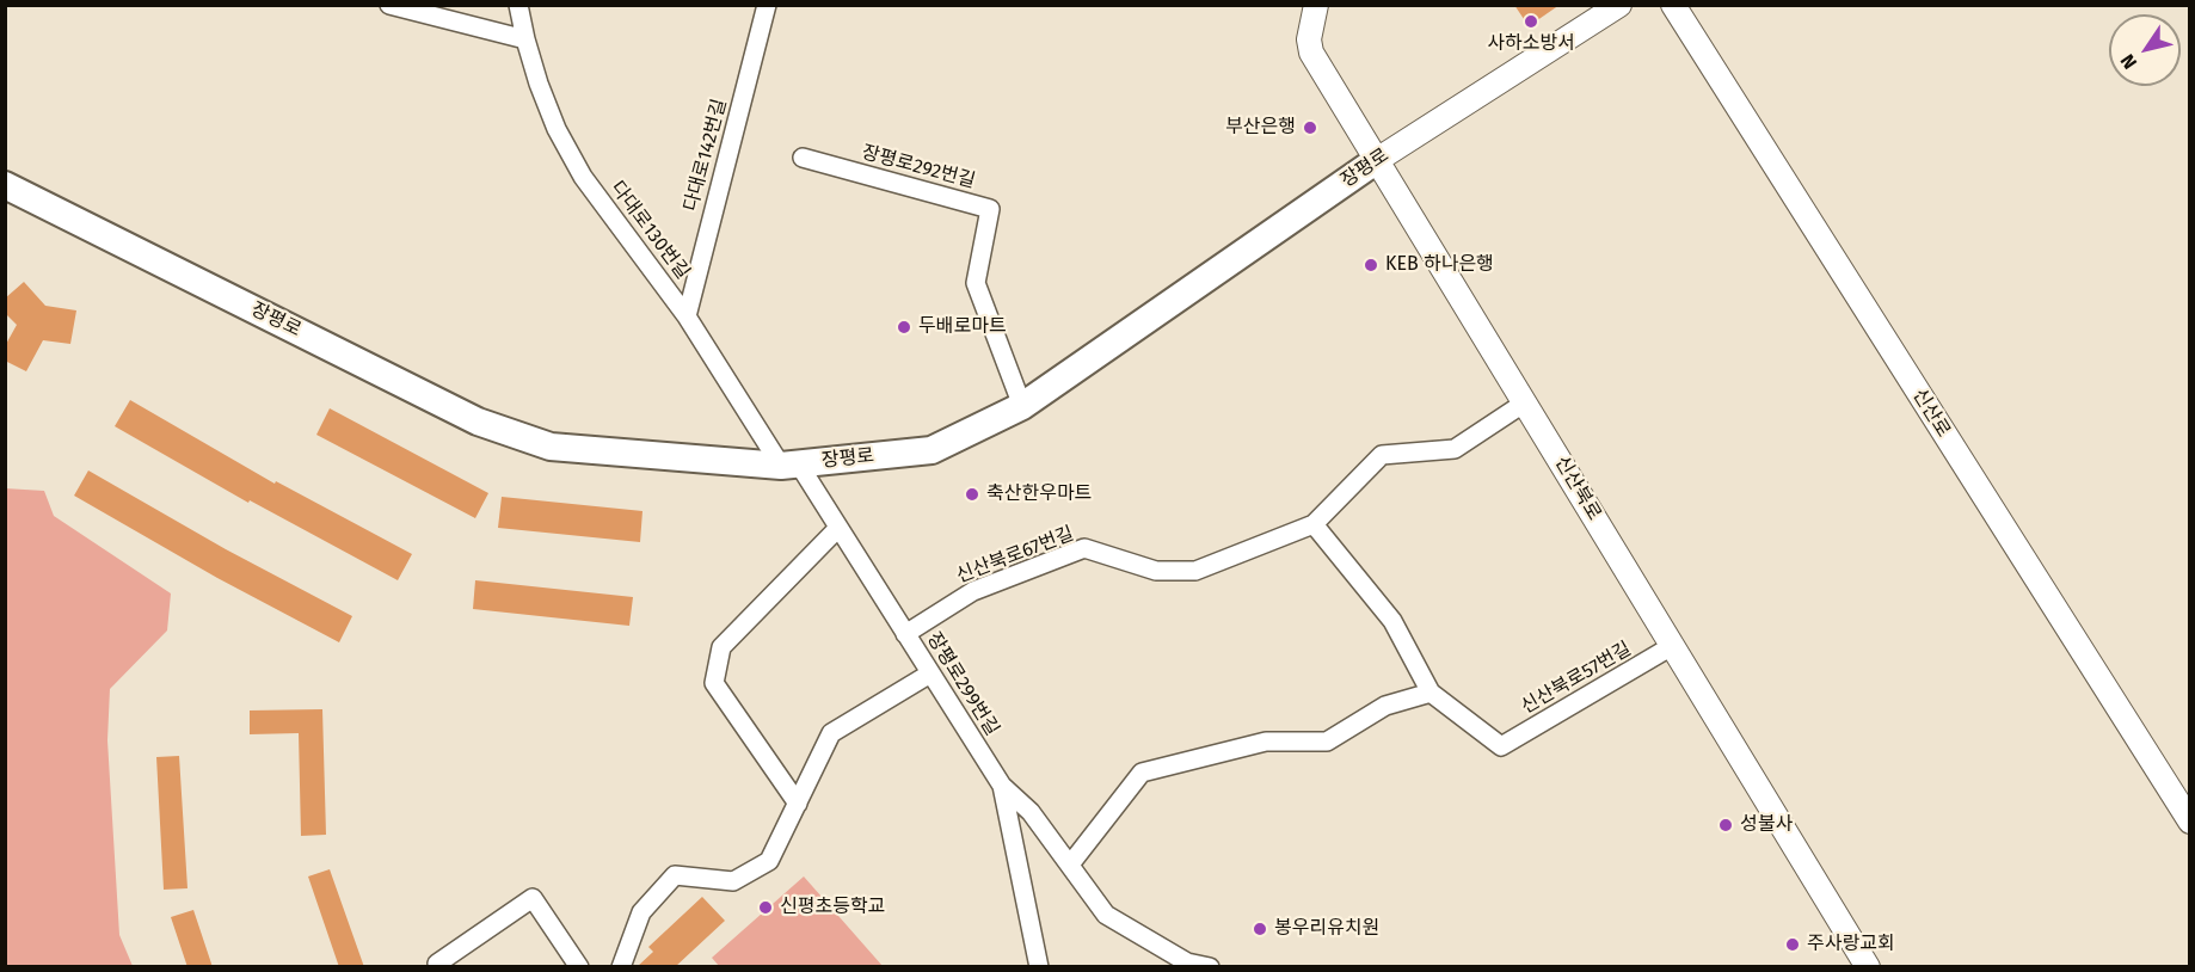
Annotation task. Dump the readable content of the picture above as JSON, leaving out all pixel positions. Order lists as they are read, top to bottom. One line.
{"streets":{"main road":["장평로"],"street":["다대로142번길","장평로292번길","다대로130번길","신산로","신산북로","신산북로67번길","신산북로57번길","장평로299번길"]},"crossings":[["다대로142번길","다대로130번길"],["장평로292번길","장평로"],["장평로","다대로130번길"],["장평로","신산북로"],["장평로","장평로299번길"],["다대로130번길","장평로299번길"],["신산북로","신산북로67번길"],["신산북로","신산북로57번길"],["신산북로67번길","장평로299번길"]],"places":["사하소방서","부산은행","KEB 하나은행","두배로마트","축산한우마트","성불사","신평초등학교","봉우리유치원","주사랑교회"],"north":"bottom left"}
